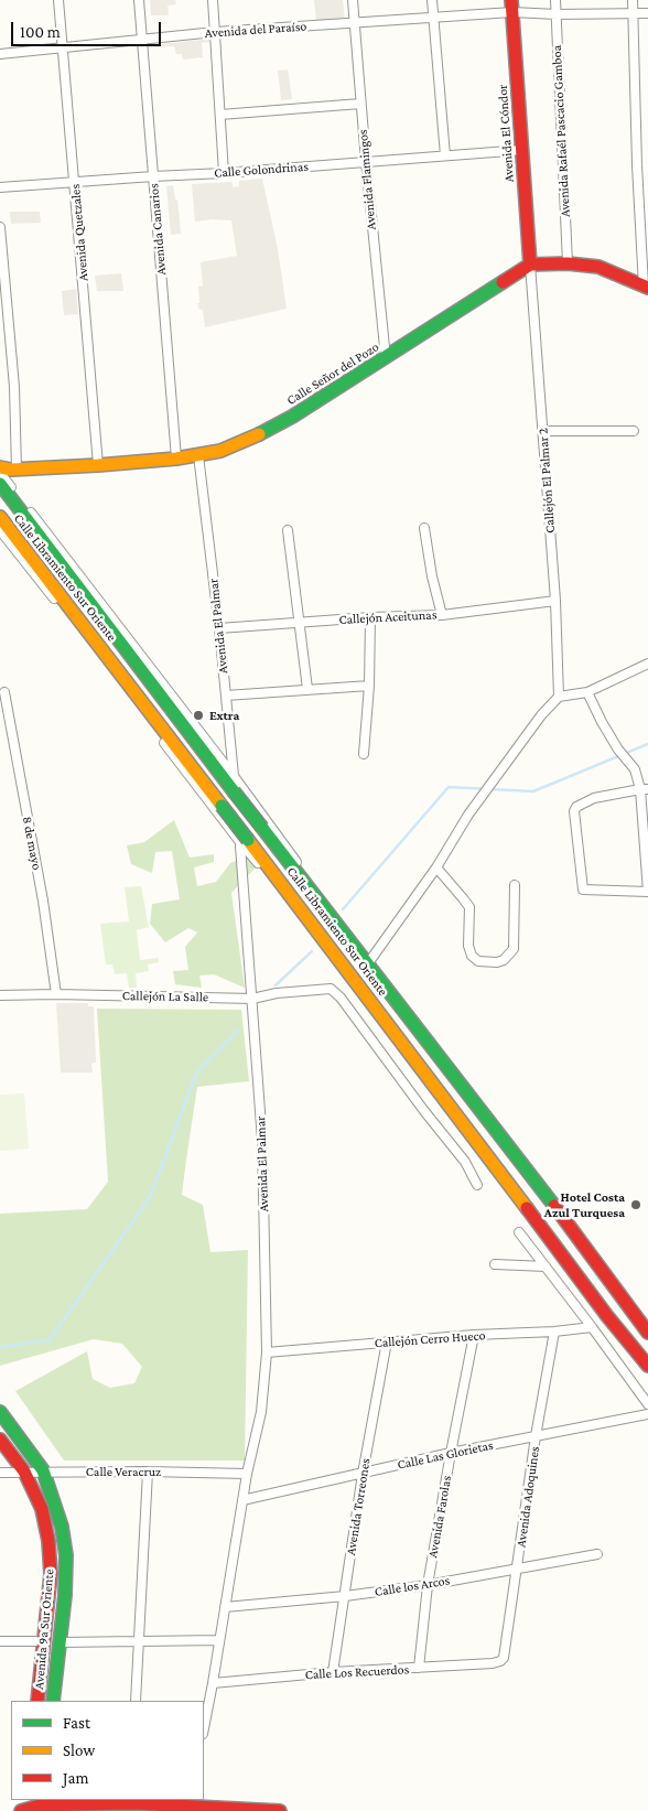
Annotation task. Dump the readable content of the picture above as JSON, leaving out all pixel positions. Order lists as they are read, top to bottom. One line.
{"streets":{"main road":["Avenida El Cóndor","Calle Señor del Pozo","Calle Libramiento Sur Oriente","Avenida 9a Sur Oriente"],"street":["Avenida del Paraíso","Avenida Rafaél Pascacio Gamboa","Calle Golondrinas","Avenida Flamingos","Avenida Canarios","Avenida Quetzales","Callejón El Palmar 2","Callejón Aceitunas","Avenida El Palmar","8 de mayo","Callejón La Salle","Callejón Cerro Hueco","Calle Las Glorietas","Calle Veracruz","Avenida Adoquines","Avenida Torreones","Avenida Farolas","Calle los Arcos","Calle Los Recuerdos"]},"crossings":[["Avenida del Paraíso","Avenida Rafaél Pascacio Gamboa"],["Avenida del Paraíso","Avenida El Cóndor"],["Avenida del Paraíso","Avenida Flamingos"],["Avenida del Paraíso","Avenida Canarios"],["Avenida del Paraíso","Avenida Quetzales"],["Avenida El Cóndor","Calle Golondrinas"],["Avenida El Cóndor","Calle Señor del Pozo"],["Avenida El Cóndor","Callejón El Palmar 2"],["Calle Golondrinas","Avenida Flamingos"],["Calle Golondrinas","Avenida Canarios"],["Calle Golondrinas","Avenida Quetzales"],["Avenida Flamingos","Calle Señor del Pozo"],["Avenida Canarios","Calle Señor del Pozo"],["Avenida Quetzales","Calle Señor del Pozo"],["Calle Señor del Pozo","Callejón El Palmar 2"],["Calle Señor del Pozo","Avenida El Palmar"],["Callejón El Palmar 2","Callejón Aceitunas"],["Calle Libramiento Sur Oriente","Avenida El Palmar"],["Callejón Aceitunas","Avenida El Palmar"],["Avenida El Palmar","Callejón La Salle"],["Avenida El Palmar","Callejón Cerro Hueco"],["Avenida El Palmar","Calle Las Glorietas"],["Avenida El Palmar","Calle Veracruz"],["Avenida El Palmar","Calle los Arcos"],["Avenida El Palmar","Calle Los Recuerdos"],["8 de mayo","Callejón La Salle"],["Callejón Cerro Hueco","Avenida Adoquines"],["Callejón Cerro Hueco","Avenida Torreones"],["Callejón Cerro Hueco","Avenida Farolas"],["Calle Las Glorietas","Avenida Adoquines"],["Calle Las Glorietas","Avenida Torreones"],["Calle Las Glorietas","Avenida Farolas"],["Calle Veracruz","Avenida 9a Sur Oriente"],["Avenida Adoquines","Calle los Arcos"],["Avenida Adoquines","Calle Los Recuerdos"],["Avenida Torreones","Calle los Arcos"],["Avenida Torreones","Calle Los Recuerdos"],["Avenida Farolas","Calle los Arcos"],["Avenida Farolas","Calle Los Recuerdos"]],"places":["Extra","Hotel Costa Azul Turquesa"],"legend":["Fast","Slow","Jam"],"scale_bar":"100 m"}
